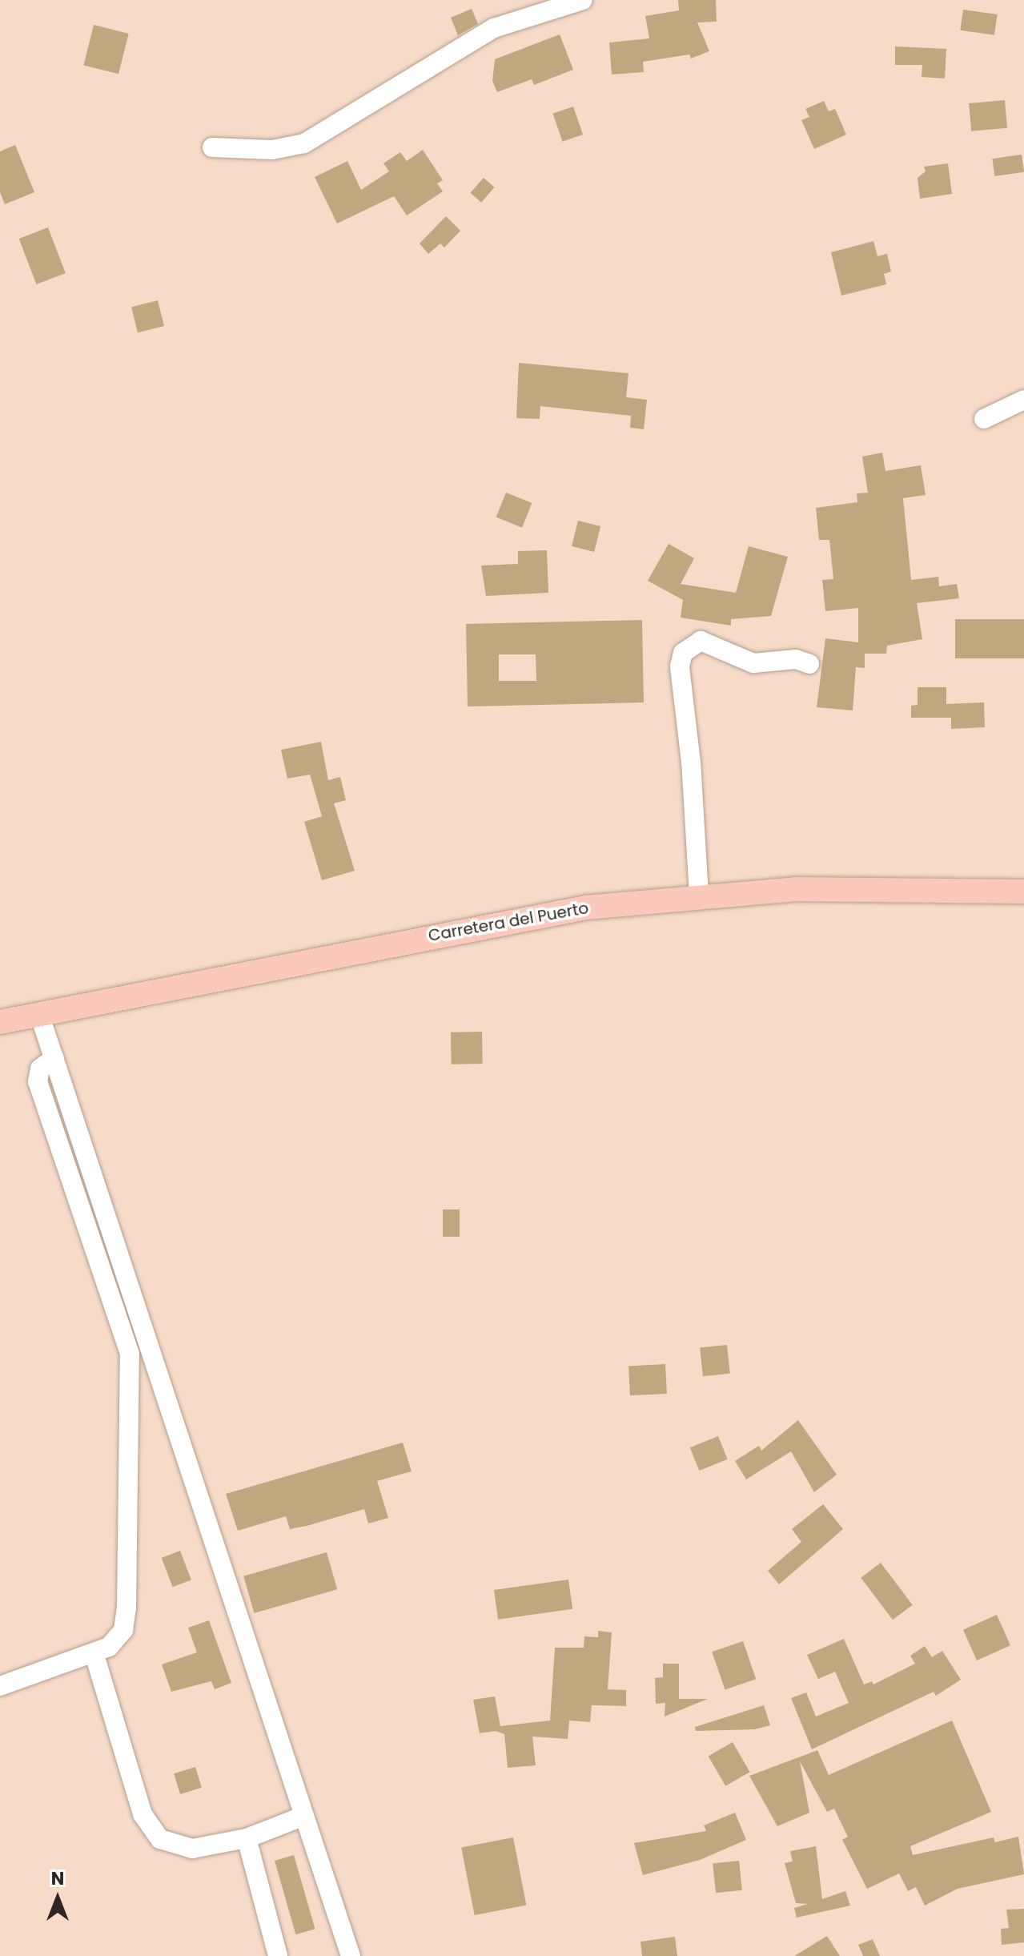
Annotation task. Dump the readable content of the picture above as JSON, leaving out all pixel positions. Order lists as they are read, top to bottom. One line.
{"streets":{"main road":["Carretera del Puerto"]},"north":"top"}
